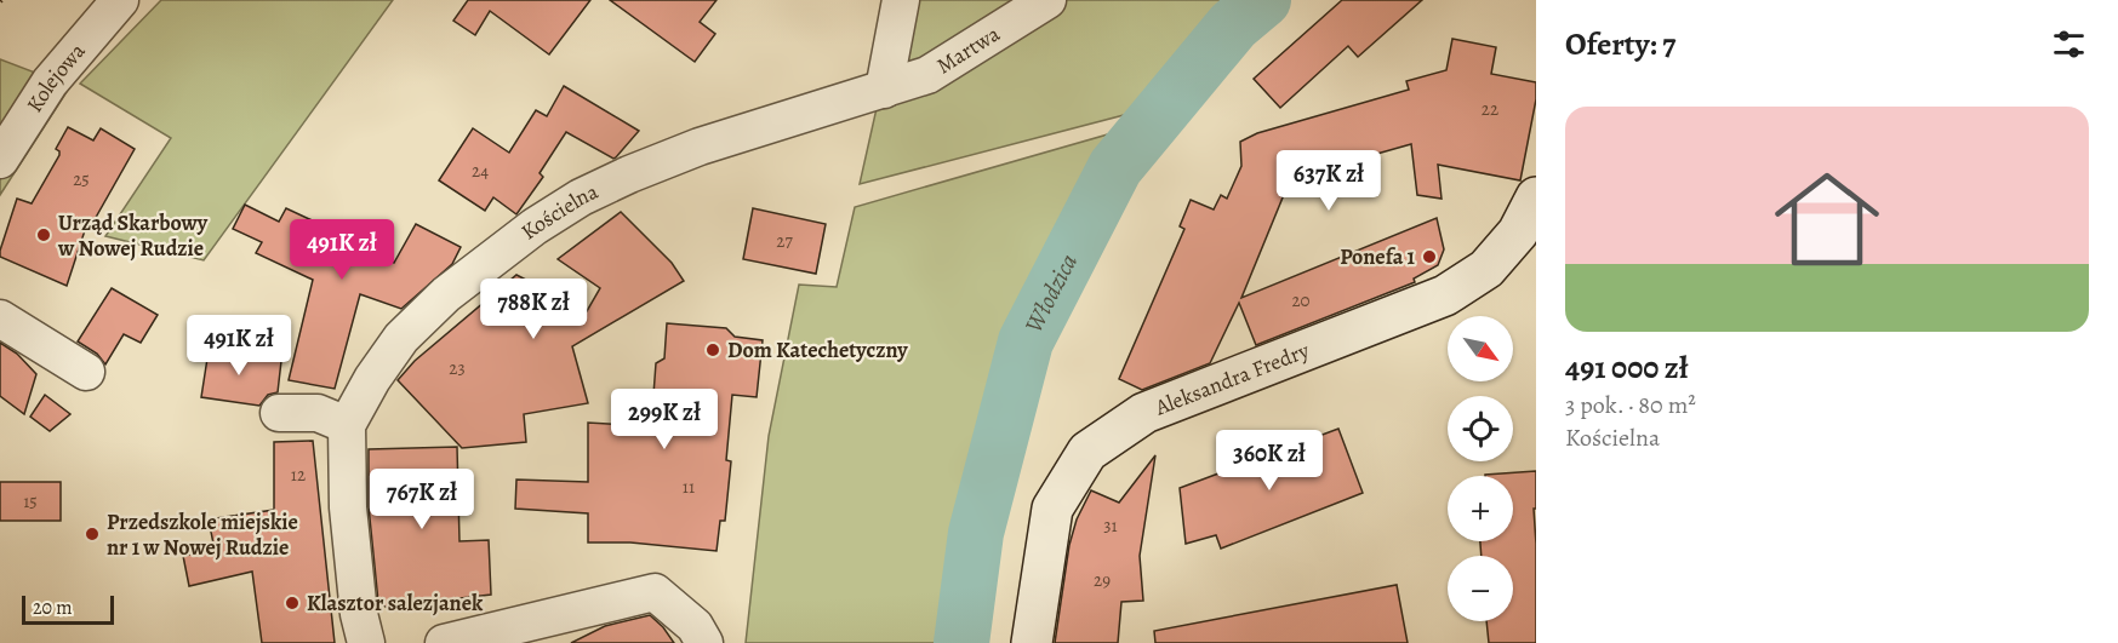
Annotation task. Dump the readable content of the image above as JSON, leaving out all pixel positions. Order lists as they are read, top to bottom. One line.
{"streets":{"street":["Martwa","Kolejowa","Kościelna","Aleksandra Fredry"]},"crossings":[["Martwa","Kościelna"]],"water":["Włodzica"],"places":["Urząd Skarbowy w Nowej Rudzie","Ponefa 1","Dom Katechetyczny","Przedszkole miejskie nr 1 w Nowej Rudzie","Klasztor salezjanek"],"house_numbers":["22","24","25","27","20","23","12","11","15","31","29"],"scale_bar":"20 m","north":"bottom right","page":{"heading":"Oferty: 7","list":[{"name":"491 000 zł","note":"3 pok. · 80 m² · Kościelna"}],"price":["637K zł","491K zł","788K zł","491K zł","299K zł","360K zł","767K zł"],"map_buttons":["+","−"],"scale":"20 m"}}
